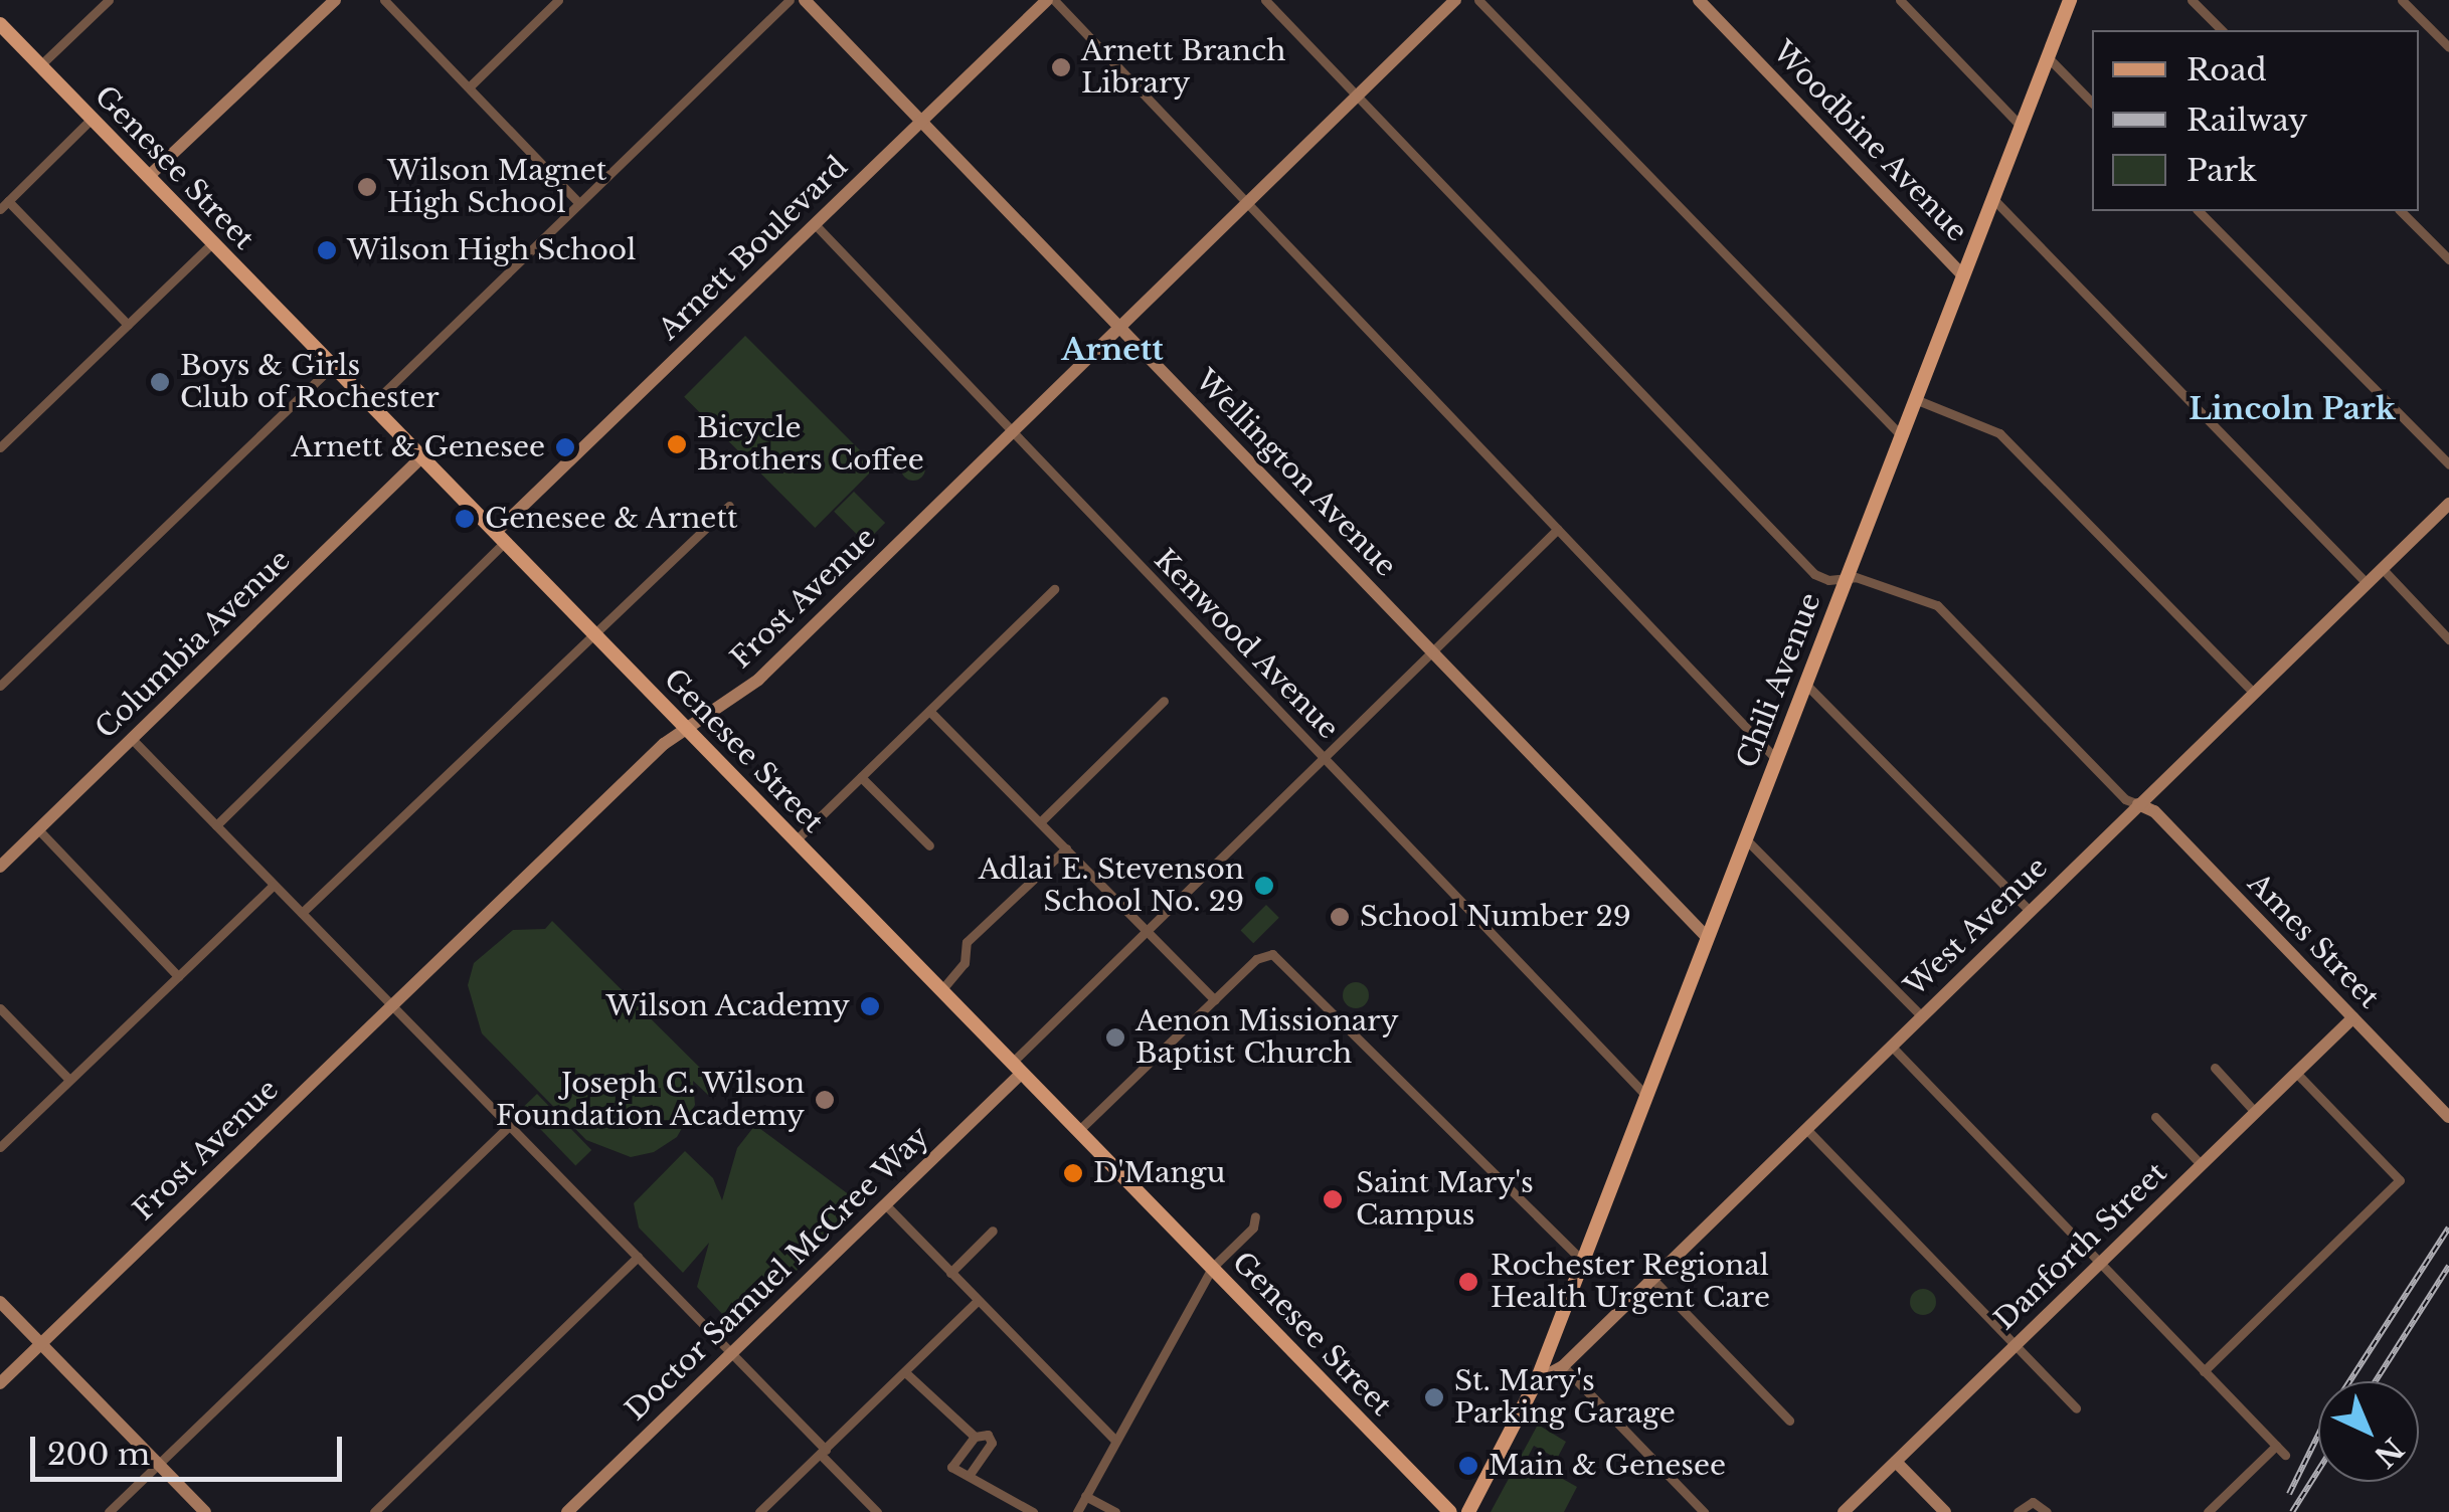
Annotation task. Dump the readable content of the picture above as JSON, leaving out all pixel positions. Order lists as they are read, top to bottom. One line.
{"streets":{"main road":["Genesee Street","Chili Avenue"],"street":["Woodbine Avenue","Arnett Boulevard","Wellington Avenue","Frost Avenue","Columbia Avenue","Kenwood Avenue","West Avenue","Ames Street","Danforth Street","Doctor Samuel McCree Way"]},"crossings":[["Woodbine Avenue","Chili Avenue"],["Genesee Street","Arnett Boulevard"],["Genesee Street","Frost Avenue"],["Genesee Street","Columbia Avenue"],["Genesee Street","Doctor Samuel McCree Way"],["Arnett Boulevard","Wellington Avenue"],["Arnett Boulevard","Kenwood Avenue"],["Wellington Avenue","Frost Avenue"],["Wellington Avenue","Chili Avenue"],["Frost Avenue","Kenwood Avenue"],["Kenwood Avenue","Chili Avenue"],["Chili Avenue","West Avenue"],["West Avenue","Ames Street"],["Ames Street","Danforth Street"]],"districts":["Arnett","Lincoln Park"],"places":["Arnett Branch Library","Wilson Magnet High School","Wilson High School","Boys & Girls Club of Rochester","Bicycle Brothers Coffee","Arnett & Genesee","Genesee & Arnett","Adlai E. Stevenson School No. 29","School Number 29","Wilson Academy","Aenon Missionary Baptist Church","Joseph C. Wilson Foundation Academy","D'Mangu","Saint Mary's Campus","Rochester Regional Health Urgent Care","St. Mary's Parking Garage","Main & Genesee"],"legend":["Road","Railway","Park"],"scale_bar":"200 m","north":"bottom right"}
